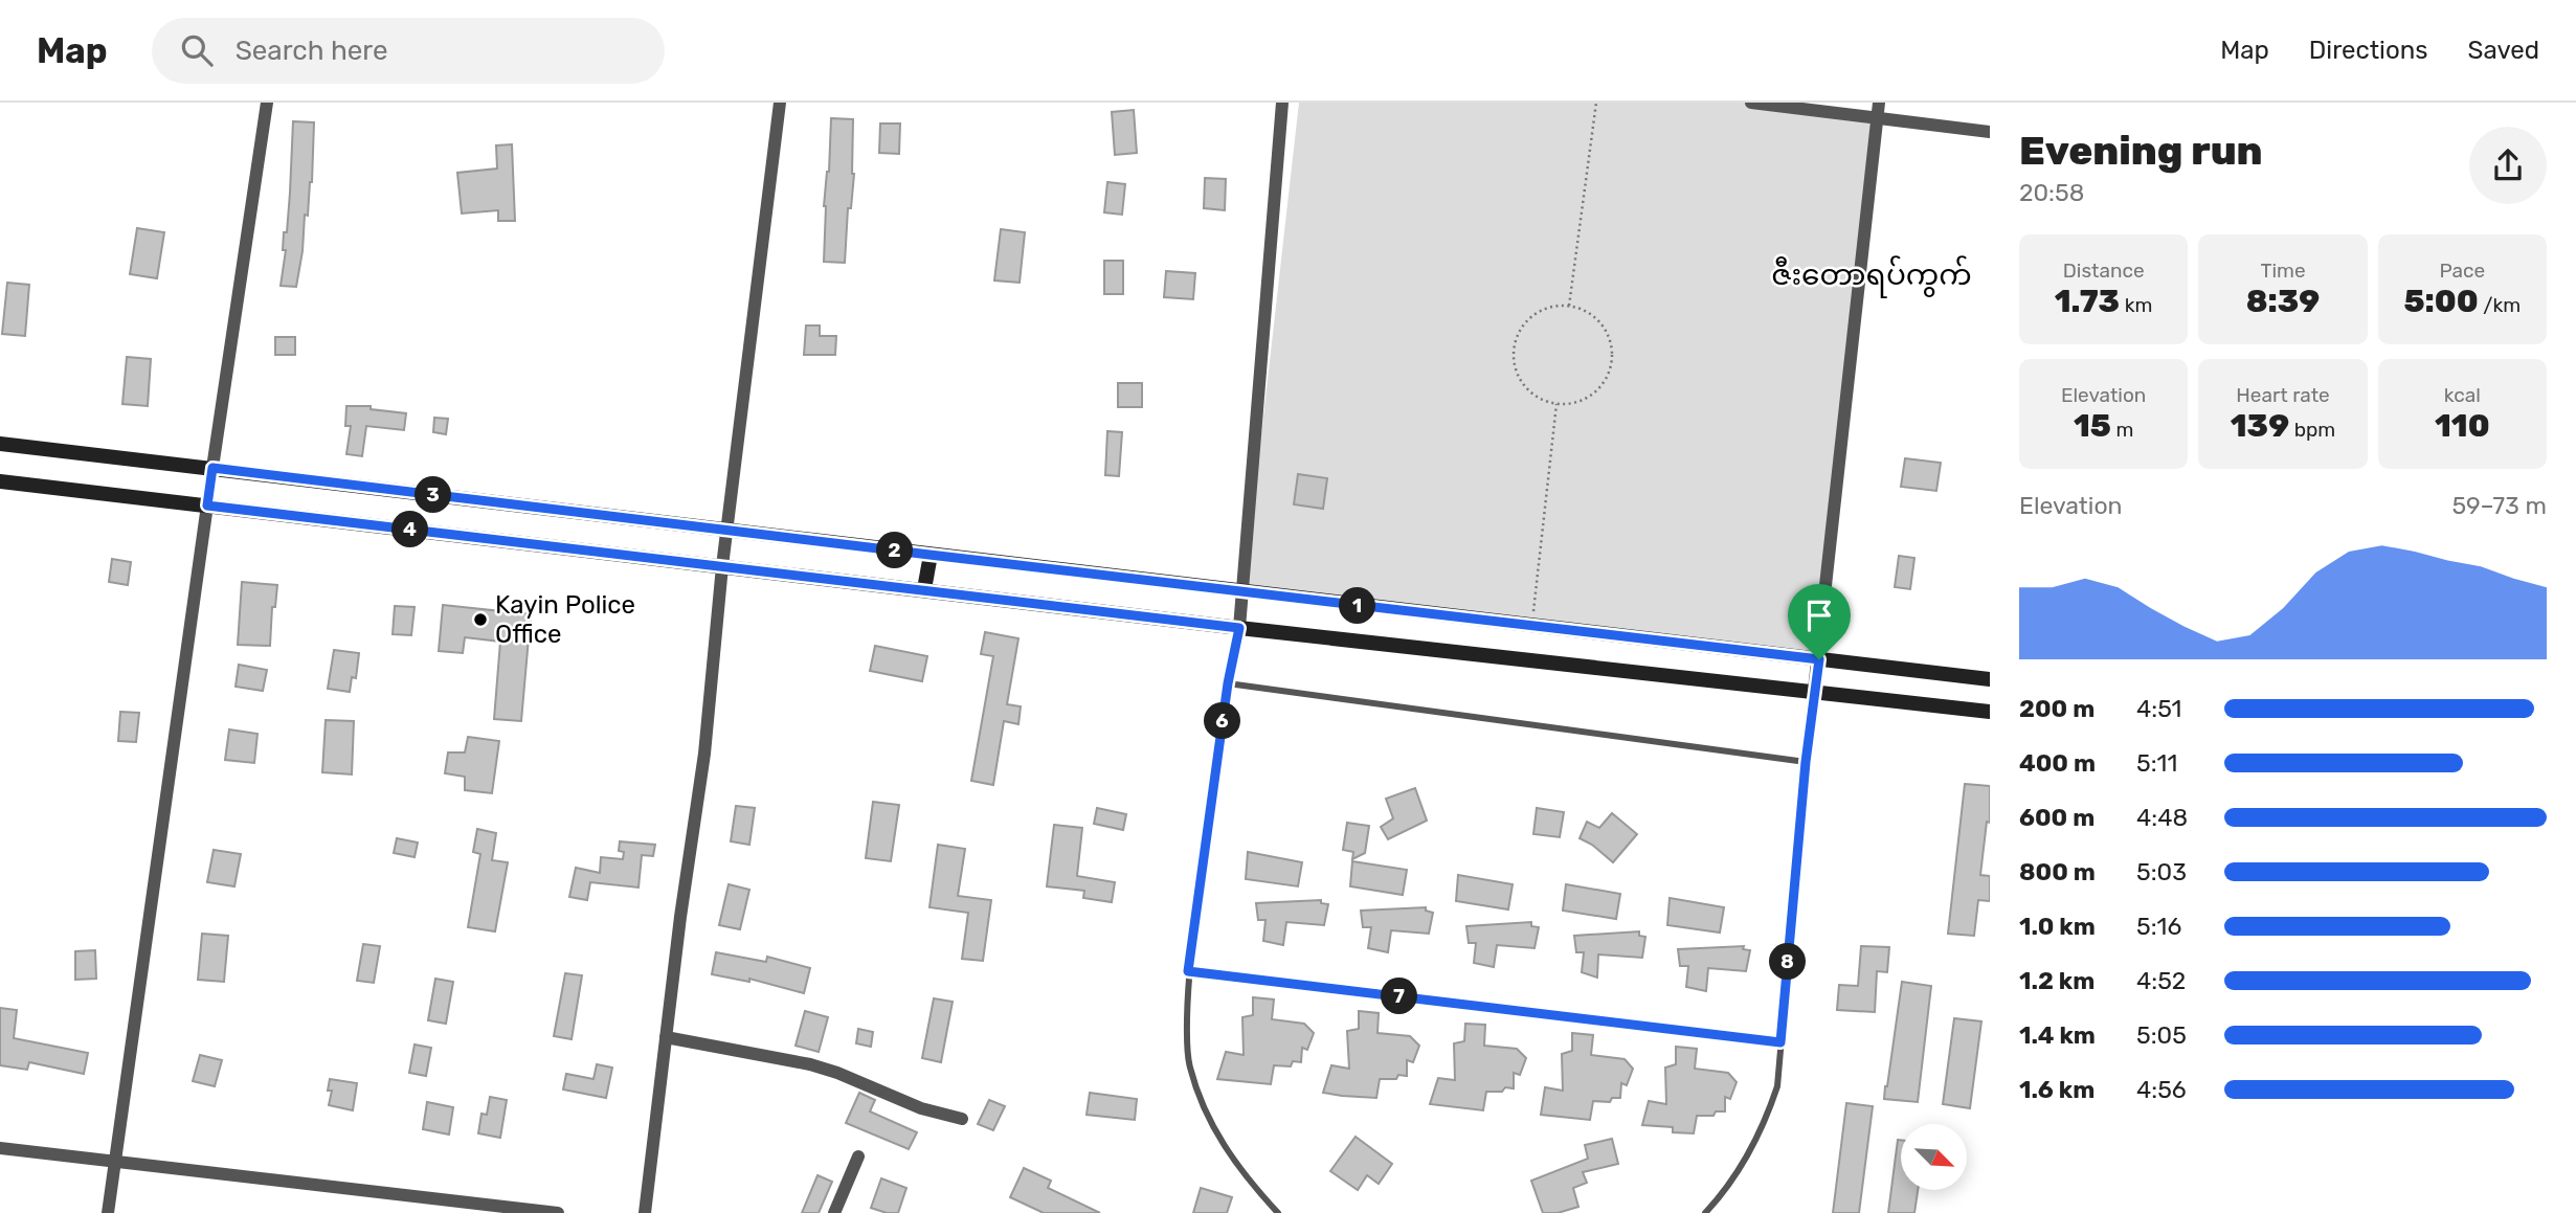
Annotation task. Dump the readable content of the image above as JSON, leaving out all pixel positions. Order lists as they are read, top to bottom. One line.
{"districts":["ဇီးတောရပ်ကွက်"],"places":["Kayin Police Office"],"north":"bottom right","page":{"header":"Map","search":"Search here","nav":["Map","Directions","Saved"],"heading":["Evening run","20:58"],"stats":[["Distance","1.73 km"],["Time","8:39"],["Pace","5:00 /km"],["Elevation","15 m"],["Heart rate","139 bpm"],["kcal","110"]],"pins":["3","4","2","1","6","8","7"],"chart":["Elevation","59–73 m"],"list":[{"name":"200 m","note":"4:51"},{"name":"400 m","note":"5:11"},{"name":"600 m","note":"4:48"},{"name":"800 m","note":"5:03"},{"name":"1.0 km","note":"5:16"},{"name":"1.2 km","note":"4:52"},{"name":"1.4 km","note":"5:05"},{"name":"1.6 km","note":"4:56"}]}}
